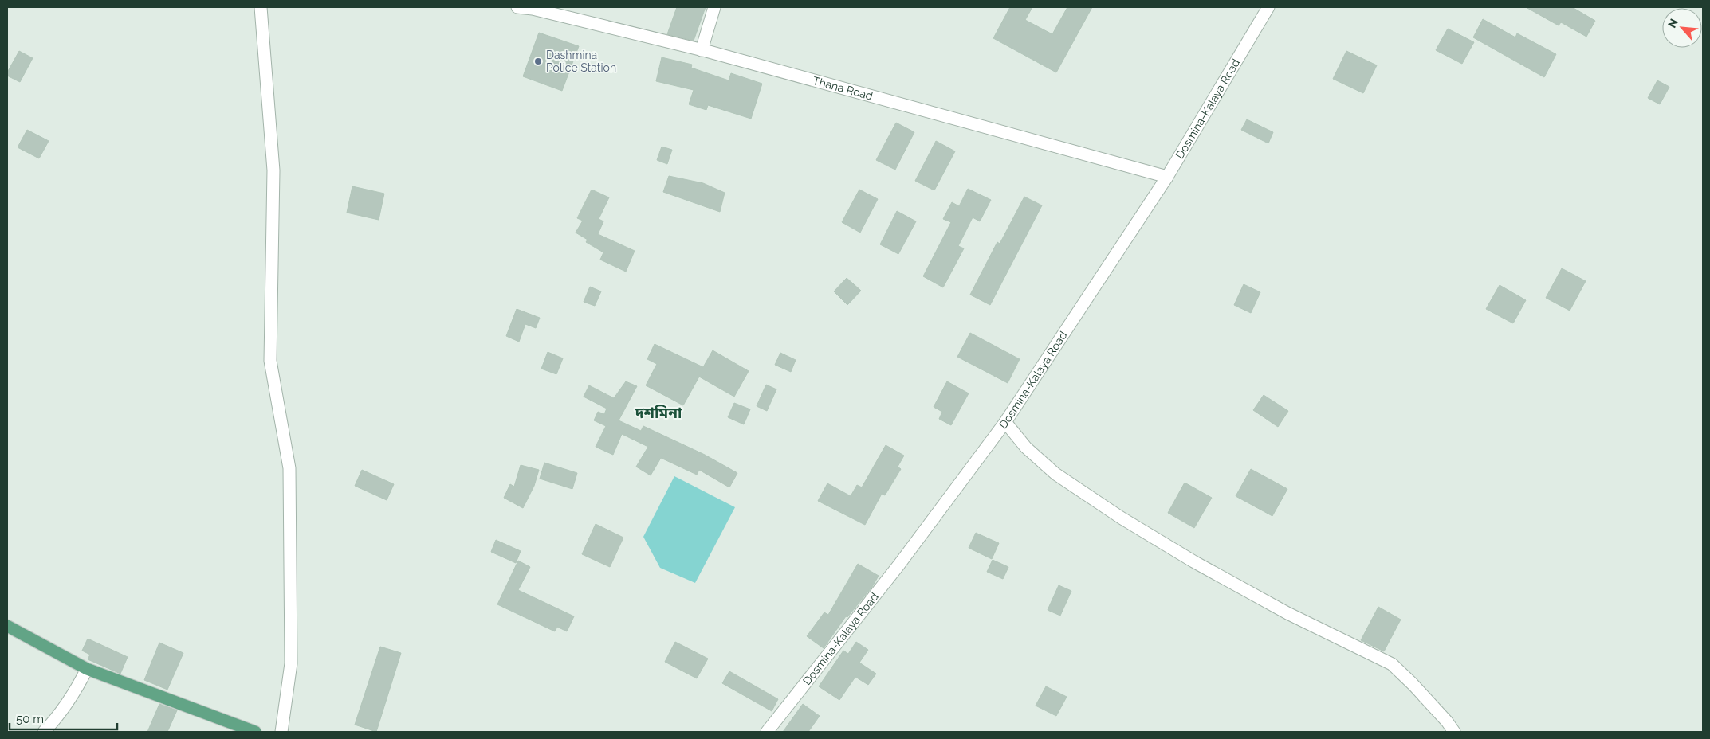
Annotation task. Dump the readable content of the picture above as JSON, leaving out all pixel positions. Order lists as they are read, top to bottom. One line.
{"streets":{"street":["Thana Road","Dosmina-Kalaya Road"]},"crossings":[["Thana Road","Dosmina-Kalaya Road"]],"districts":["দশমিনা"],"places":["Dashmina Police Station"],"scale_bar":"50 m","north":"top left"}
